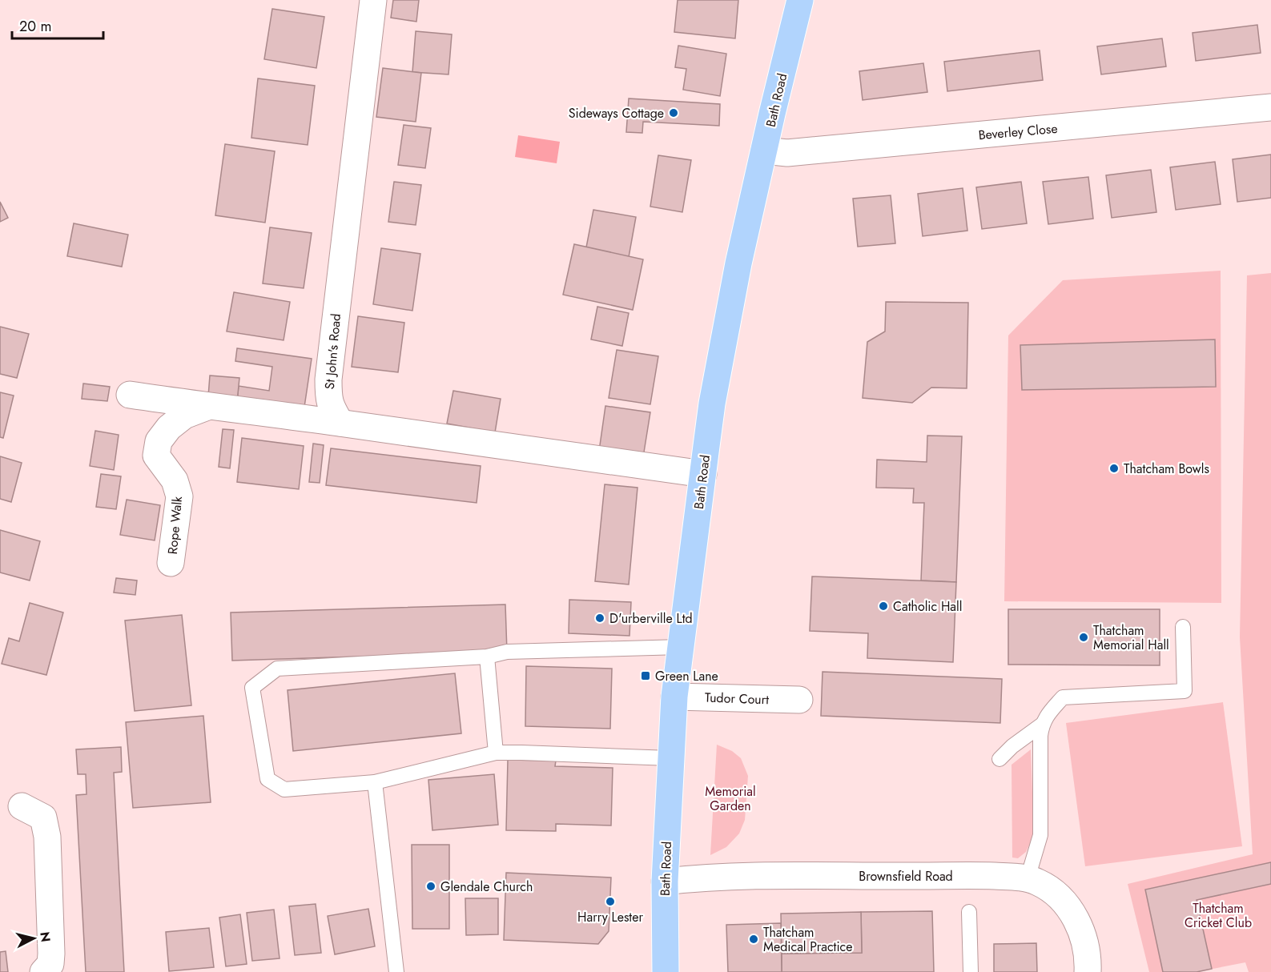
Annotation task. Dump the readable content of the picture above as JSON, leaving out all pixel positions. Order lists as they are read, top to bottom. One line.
{"streets":{"main road":["Bath Road"],"street":["Beverley Close","St John's Road","Rope Walk","Tudor Court","Brownsfield Road"]},"crossings":[["Bath Road","Beverley Close"],["Bath Road","Tudor Court"],["Bath Road","Brownsfield Road"],["St John's Road","Rope Walk"]],"parks":["Memorial Garden","Thatcham Cricket Club"],"places":{"other":["Sideways Cottage","Thatcham Bowls","Catholic Hall","D'urberville Ltd","Thatcham Memorial Hall","Glendale Church","Harry Lester","Thatcham Medical Practice"],"transit":["Green Lane"]},"scale_bar":"20 m","north":"right"}
